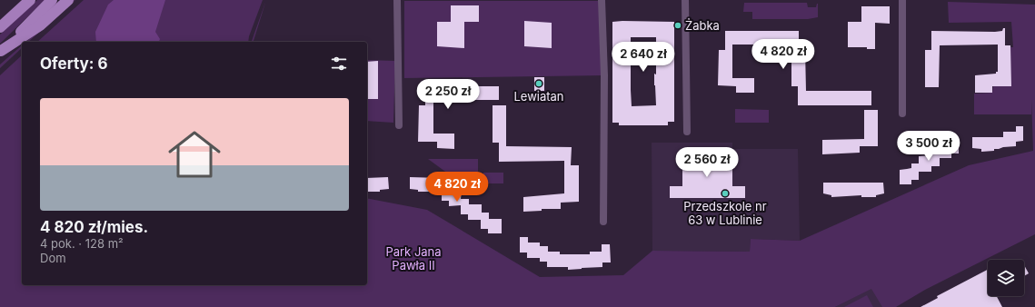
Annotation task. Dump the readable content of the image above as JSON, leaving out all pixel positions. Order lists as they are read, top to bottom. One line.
{"parks":["Park Jana Pawła II"],"places":["Żabka","Lewiatan","Przedszkole nr 63 w Lublinie"],"page":{"price":["4 820 zł","2 640 zł","2 250 zł","3 500 zł","2 560 zł","4 820 zł"],"heading":"Oferty: 6","list":[{"name":"4 820 zł/mies.","note":"4 pok. · 128 m² · Dom"}]}}
